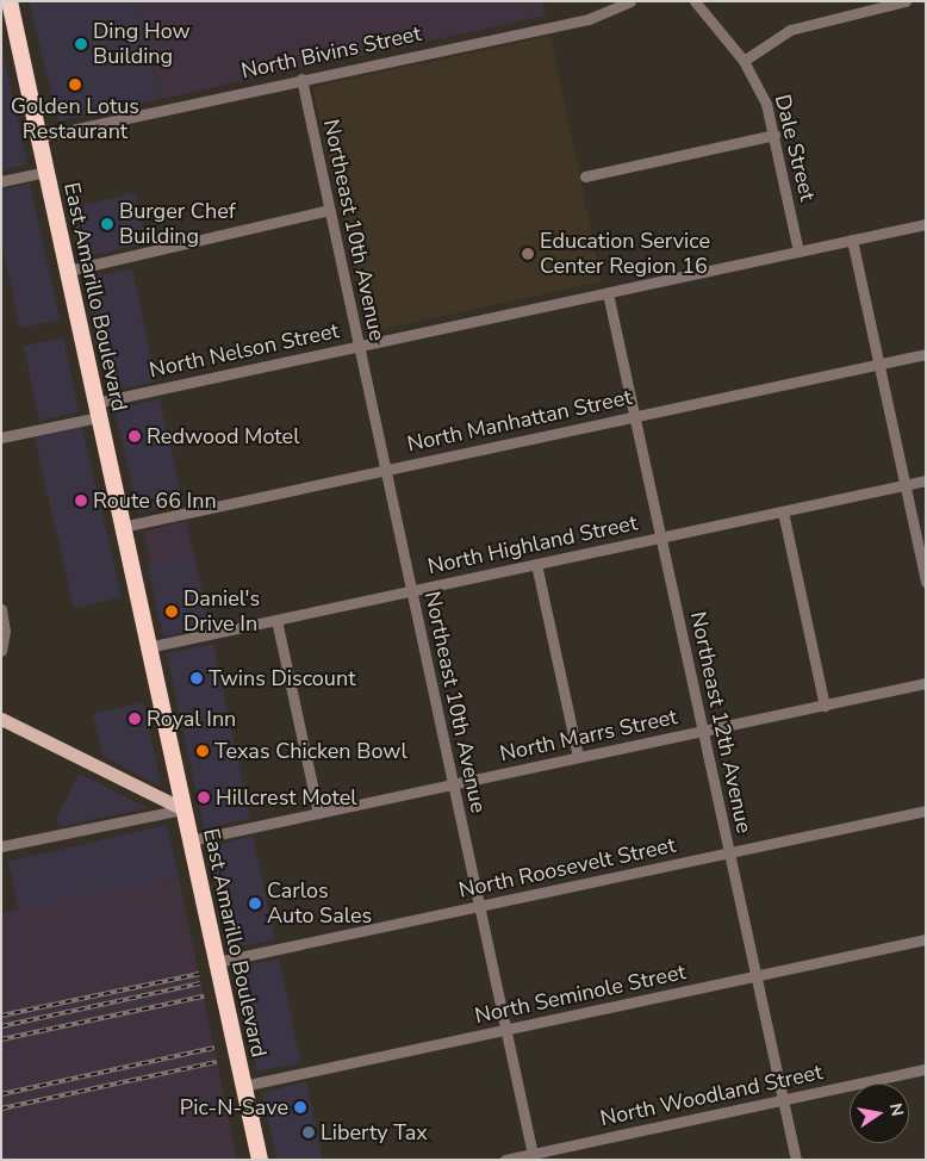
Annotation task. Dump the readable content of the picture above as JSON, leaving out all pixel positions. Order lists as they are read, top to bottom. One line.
{"streets":{"highway":["East Amarillo Boulevard"],"street":["North Bivins Street","Dale Street","Northeast 10th Avenue","North Nelson Street","North Manhattan Street","North Highland Street","Northeast 12th Avenue","North Marrs Street","North Roosevelt Street","North Seminole Street","North Woodland Street"]},"crossings":[["North Bivins Street","Northeast 10th Avenue"],["North Bivins Street","East Amarillo Boulevard"],["Dale Street","North Nelson Street"],["Northeast 10th Avenue","North Nelson Street"],["Northeast 10th Avenue","North Manhattan Street"],["Northeast 10th Avenue","North Highland Street"],["Northeast 10th Avenue","North Marrs Street"],["Northeast 10th Avenue","North Roosevelt Street"],["Northeast 10th Avenue","North Seminole Street"],["Northeast 10th Avenue","North Woodland Street"],["East Amarillo Boulevard","North Nelson Street"],["East Amarillo Boulevard","North Manhattan Street"],["East Amarillo Boulevard","North Highland Street"],["East Amarillo Boulevard","North Marrs Street"],["East Amarillo Boulevard","North Roosevelt Street"],["East Amarillo Boulevard","North Seminole Street"],["North Nelson Street","Northeast 12th Avenue"],["North Manhattan Street","Northeast 12th Avenue"],["North Highland Street","Northeast 12th Avenue"],["Northeast 12th Avenue","North Marrs Street"],["Northeast 12th Avenue","North Roosevelt Street"],["Northeast 12th Avenue","North Seminole Street"],["Northeast 12th Avenue","North Woodland Street"]],"places":["Ding How Building","Golden Lotus Restaurant","Burger Chef Building","Education Service Center Region 16","Redwood Motel","Route 66 Inn","Daniel's Drive In","Twins Discount","Royal Inn","Texas Chicken Bowl","Hillcrest Motel","Carlos Auto Sales","Pic-N-Save","Liberty Tax"],"north":"right"}
